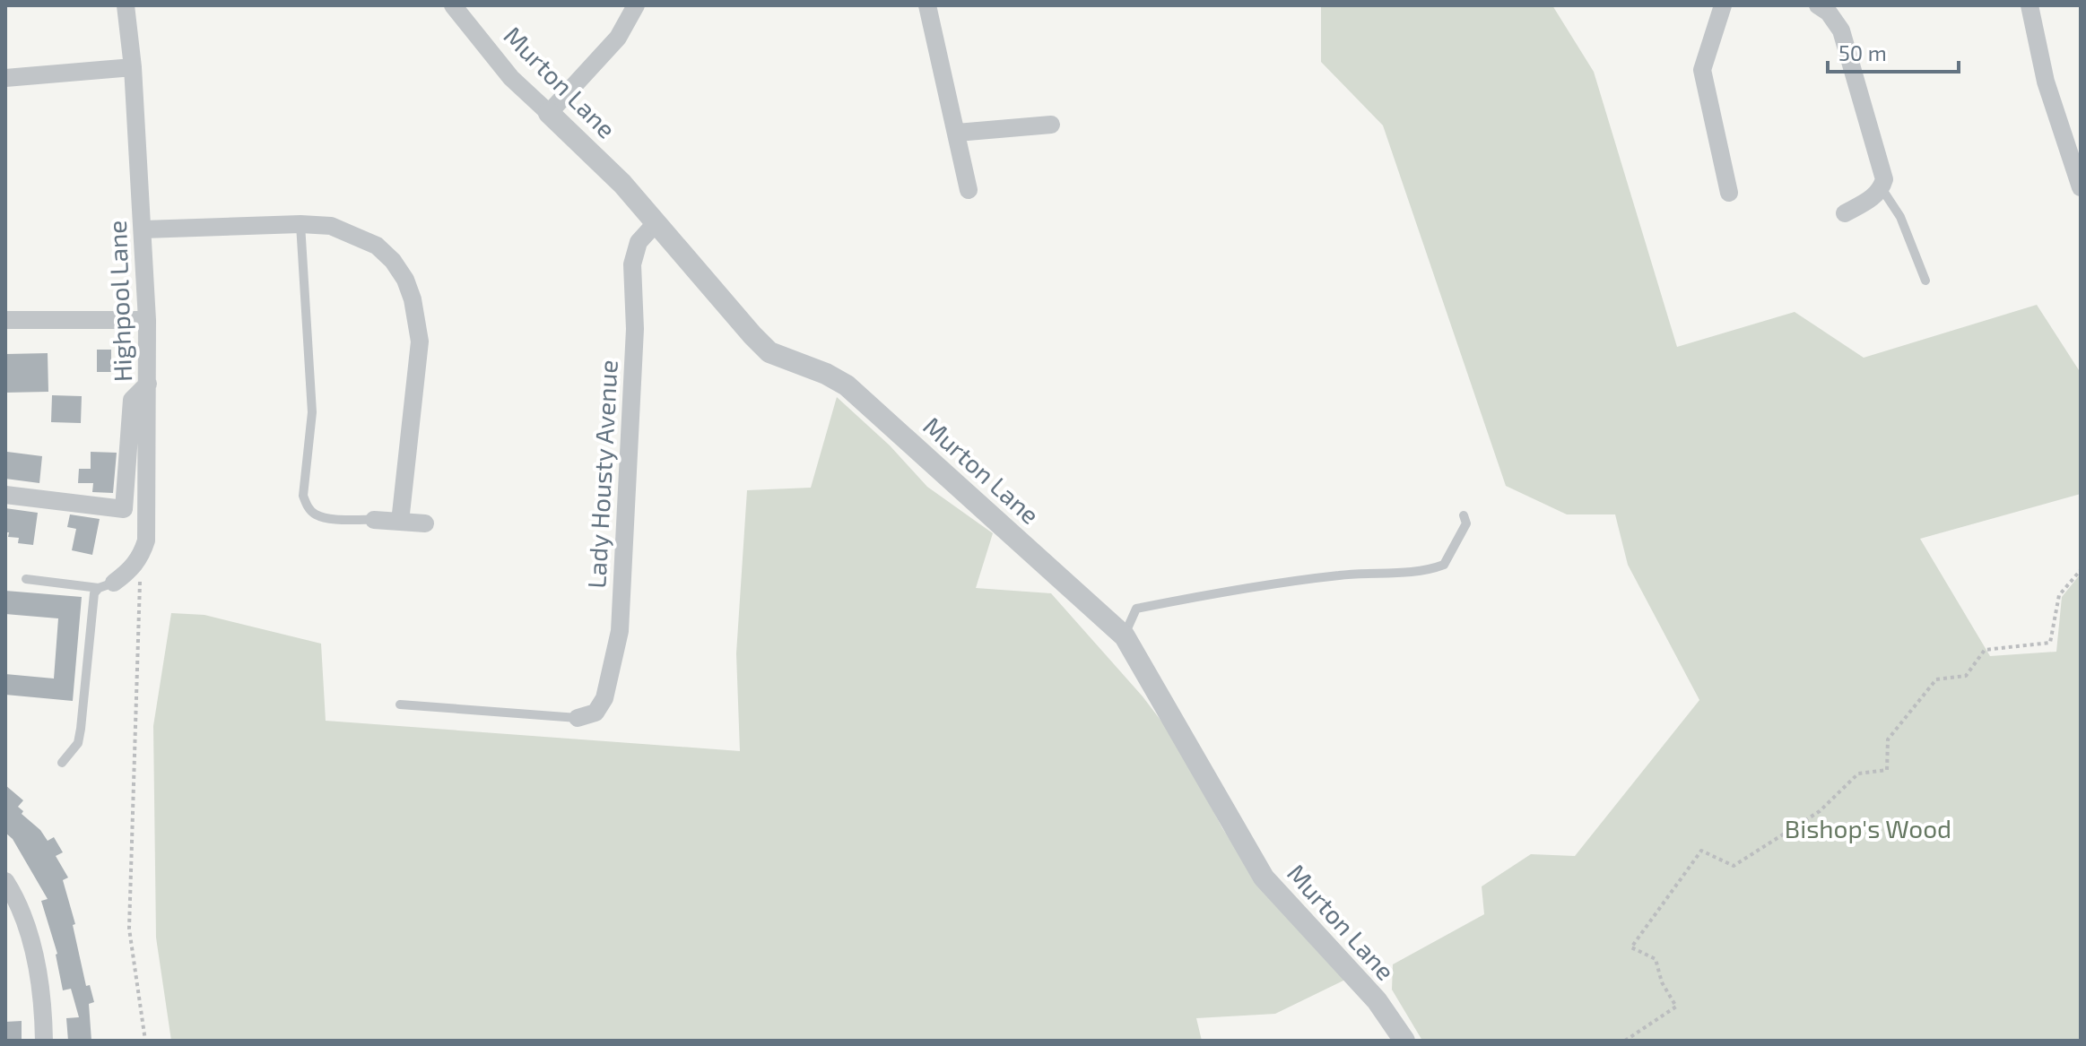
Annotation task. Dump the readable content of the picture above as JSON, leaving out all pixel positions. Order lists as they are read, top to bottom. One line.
{"streets":{"street":["Murton Lane","Highpool Lane","Lady Housty Avenue"]},"crossings":[["Murton Lane","Lady Housty Avenue"]],"parks":["Bishop's Wood"],"scale_bar":"50 m"}
